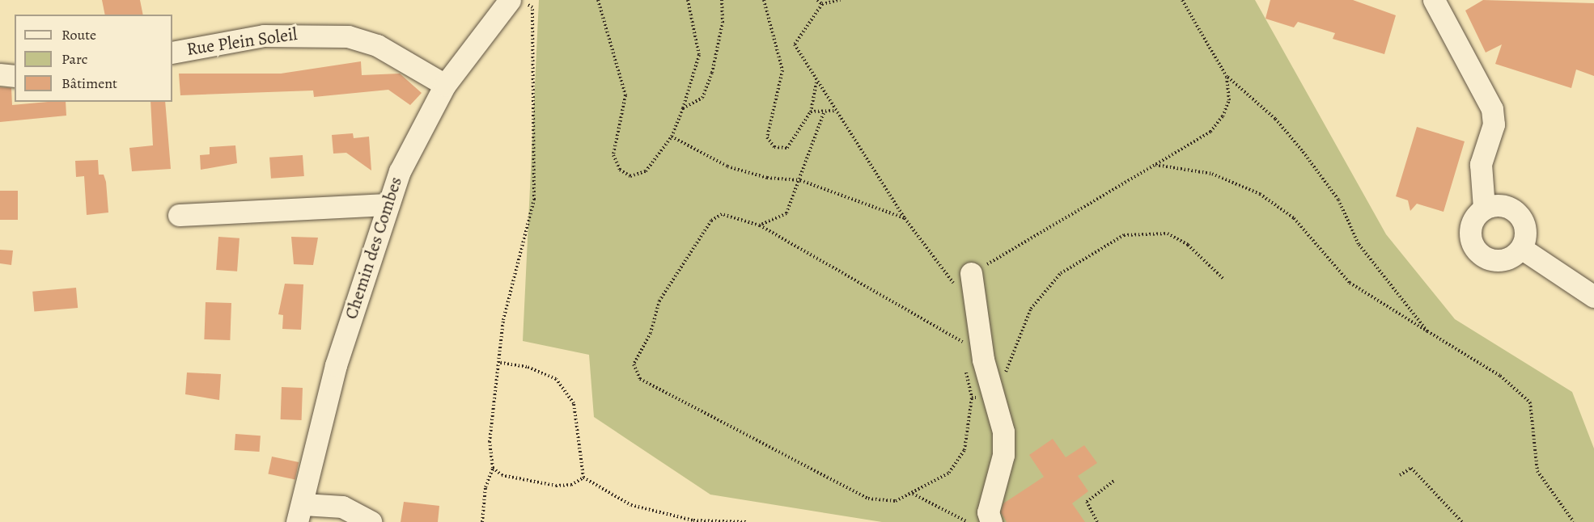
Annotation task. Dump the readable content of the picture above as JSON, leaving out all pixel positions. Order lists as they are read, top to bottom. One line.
{"streets":{"street":["Rue Plein Soleil","Chemin des Combes"]},"crossings":[["Rue Plein Soleil","Chemin des Combes"]],"legend":["Route","Parc","Bâtiment"]}
